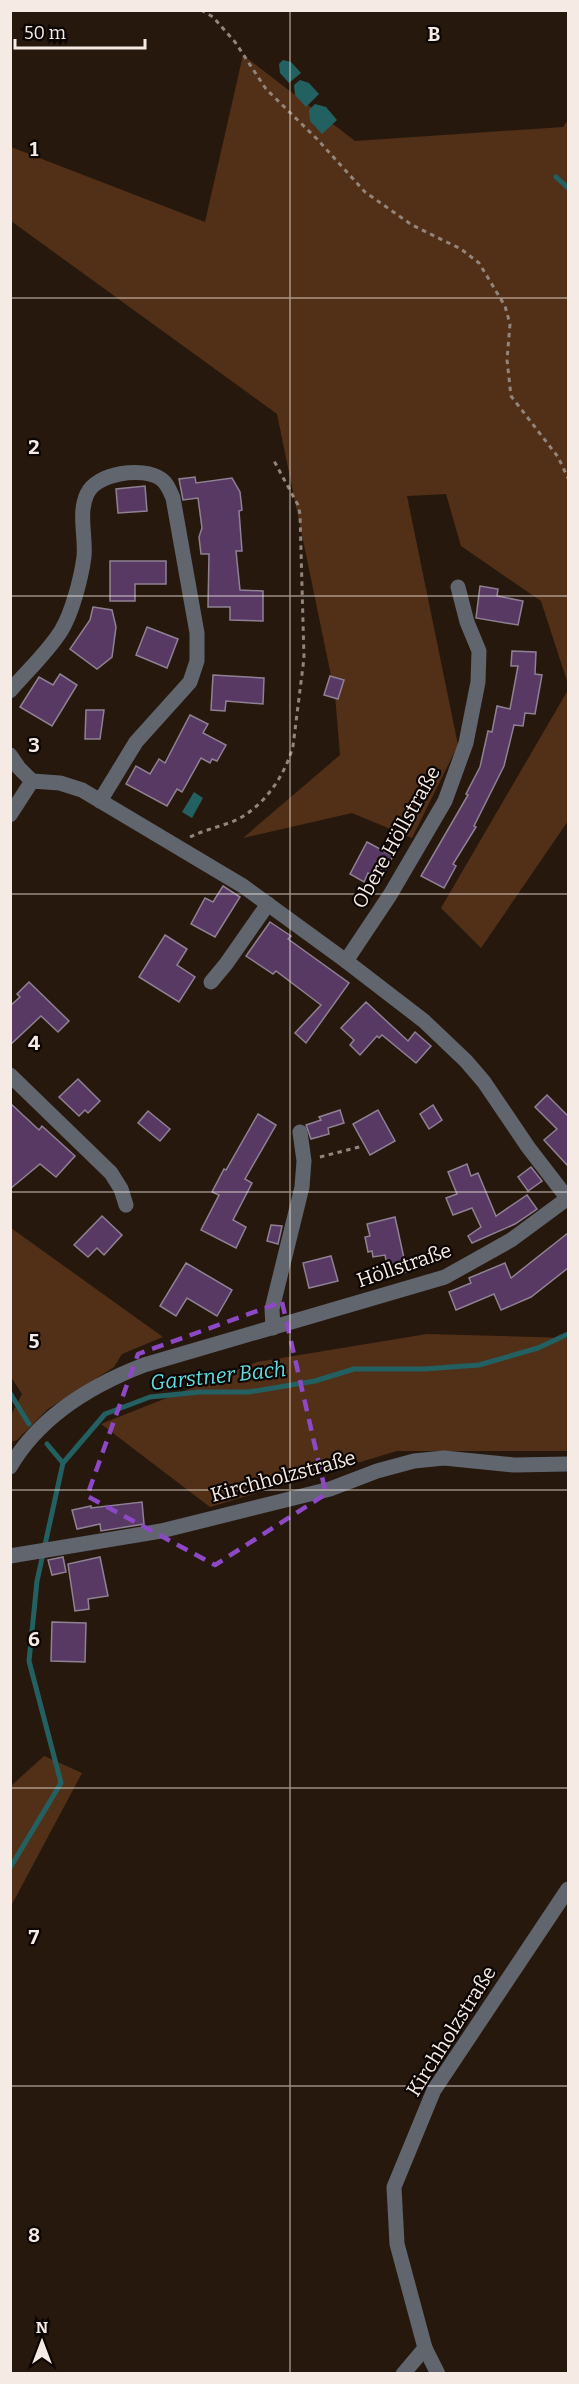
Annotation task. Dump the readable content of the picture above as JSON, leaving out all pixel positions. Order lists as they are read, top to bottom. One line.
{"streets":{"street":["Obere Höllstraße","Höllstraße","Kirchholzstraße"]},"water":["Garstner Bach"],"scale_bar":"50 m","north":"top","grid":{"columns":["B"],"rows":["1","2","3","4","5","6","7","8"]}}
